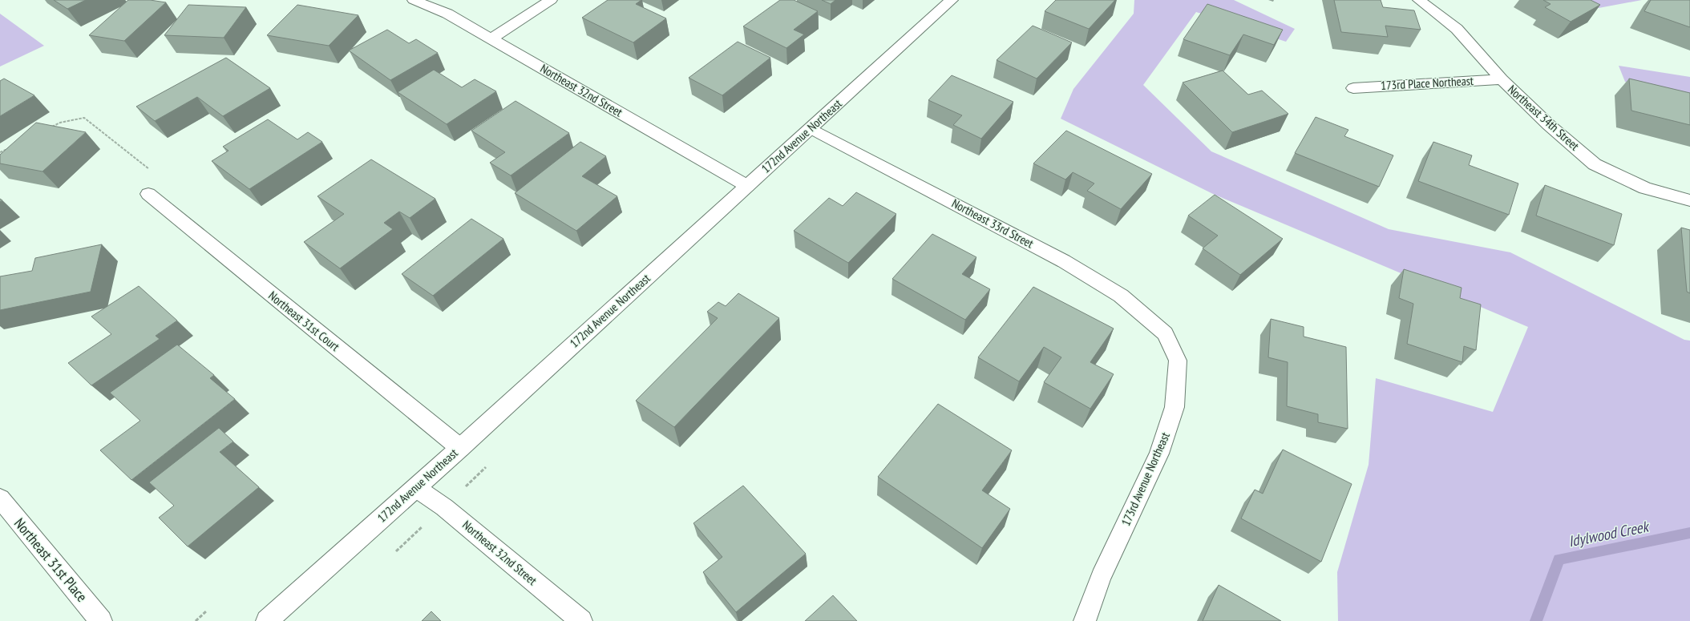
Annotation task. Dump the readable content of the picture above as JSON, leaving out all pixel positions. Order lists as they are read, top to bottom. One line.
{"streets":{"street":["173rd Place Northeast","Northeast 32nd Street","Northeast 34th Street","172nd Avenue Northeast","Northeast 33rd Street","Northeast 31st Court","173rd Avenue Northeast","Northeast 31st Place"]},"crossings":[["173rd Place Northeast","Northeast 34th Street"],["Northeast 32nd Street","172nd Avenue Northeast"],["172nd Avenue Northeast","Northeast 33rd Street"],["172nd Avenue Northeast","Northeast 31st Court"],["Northeast 33rd Street","173rd Avenue Northeast"]],"water":["Idylwood Creek"]}
